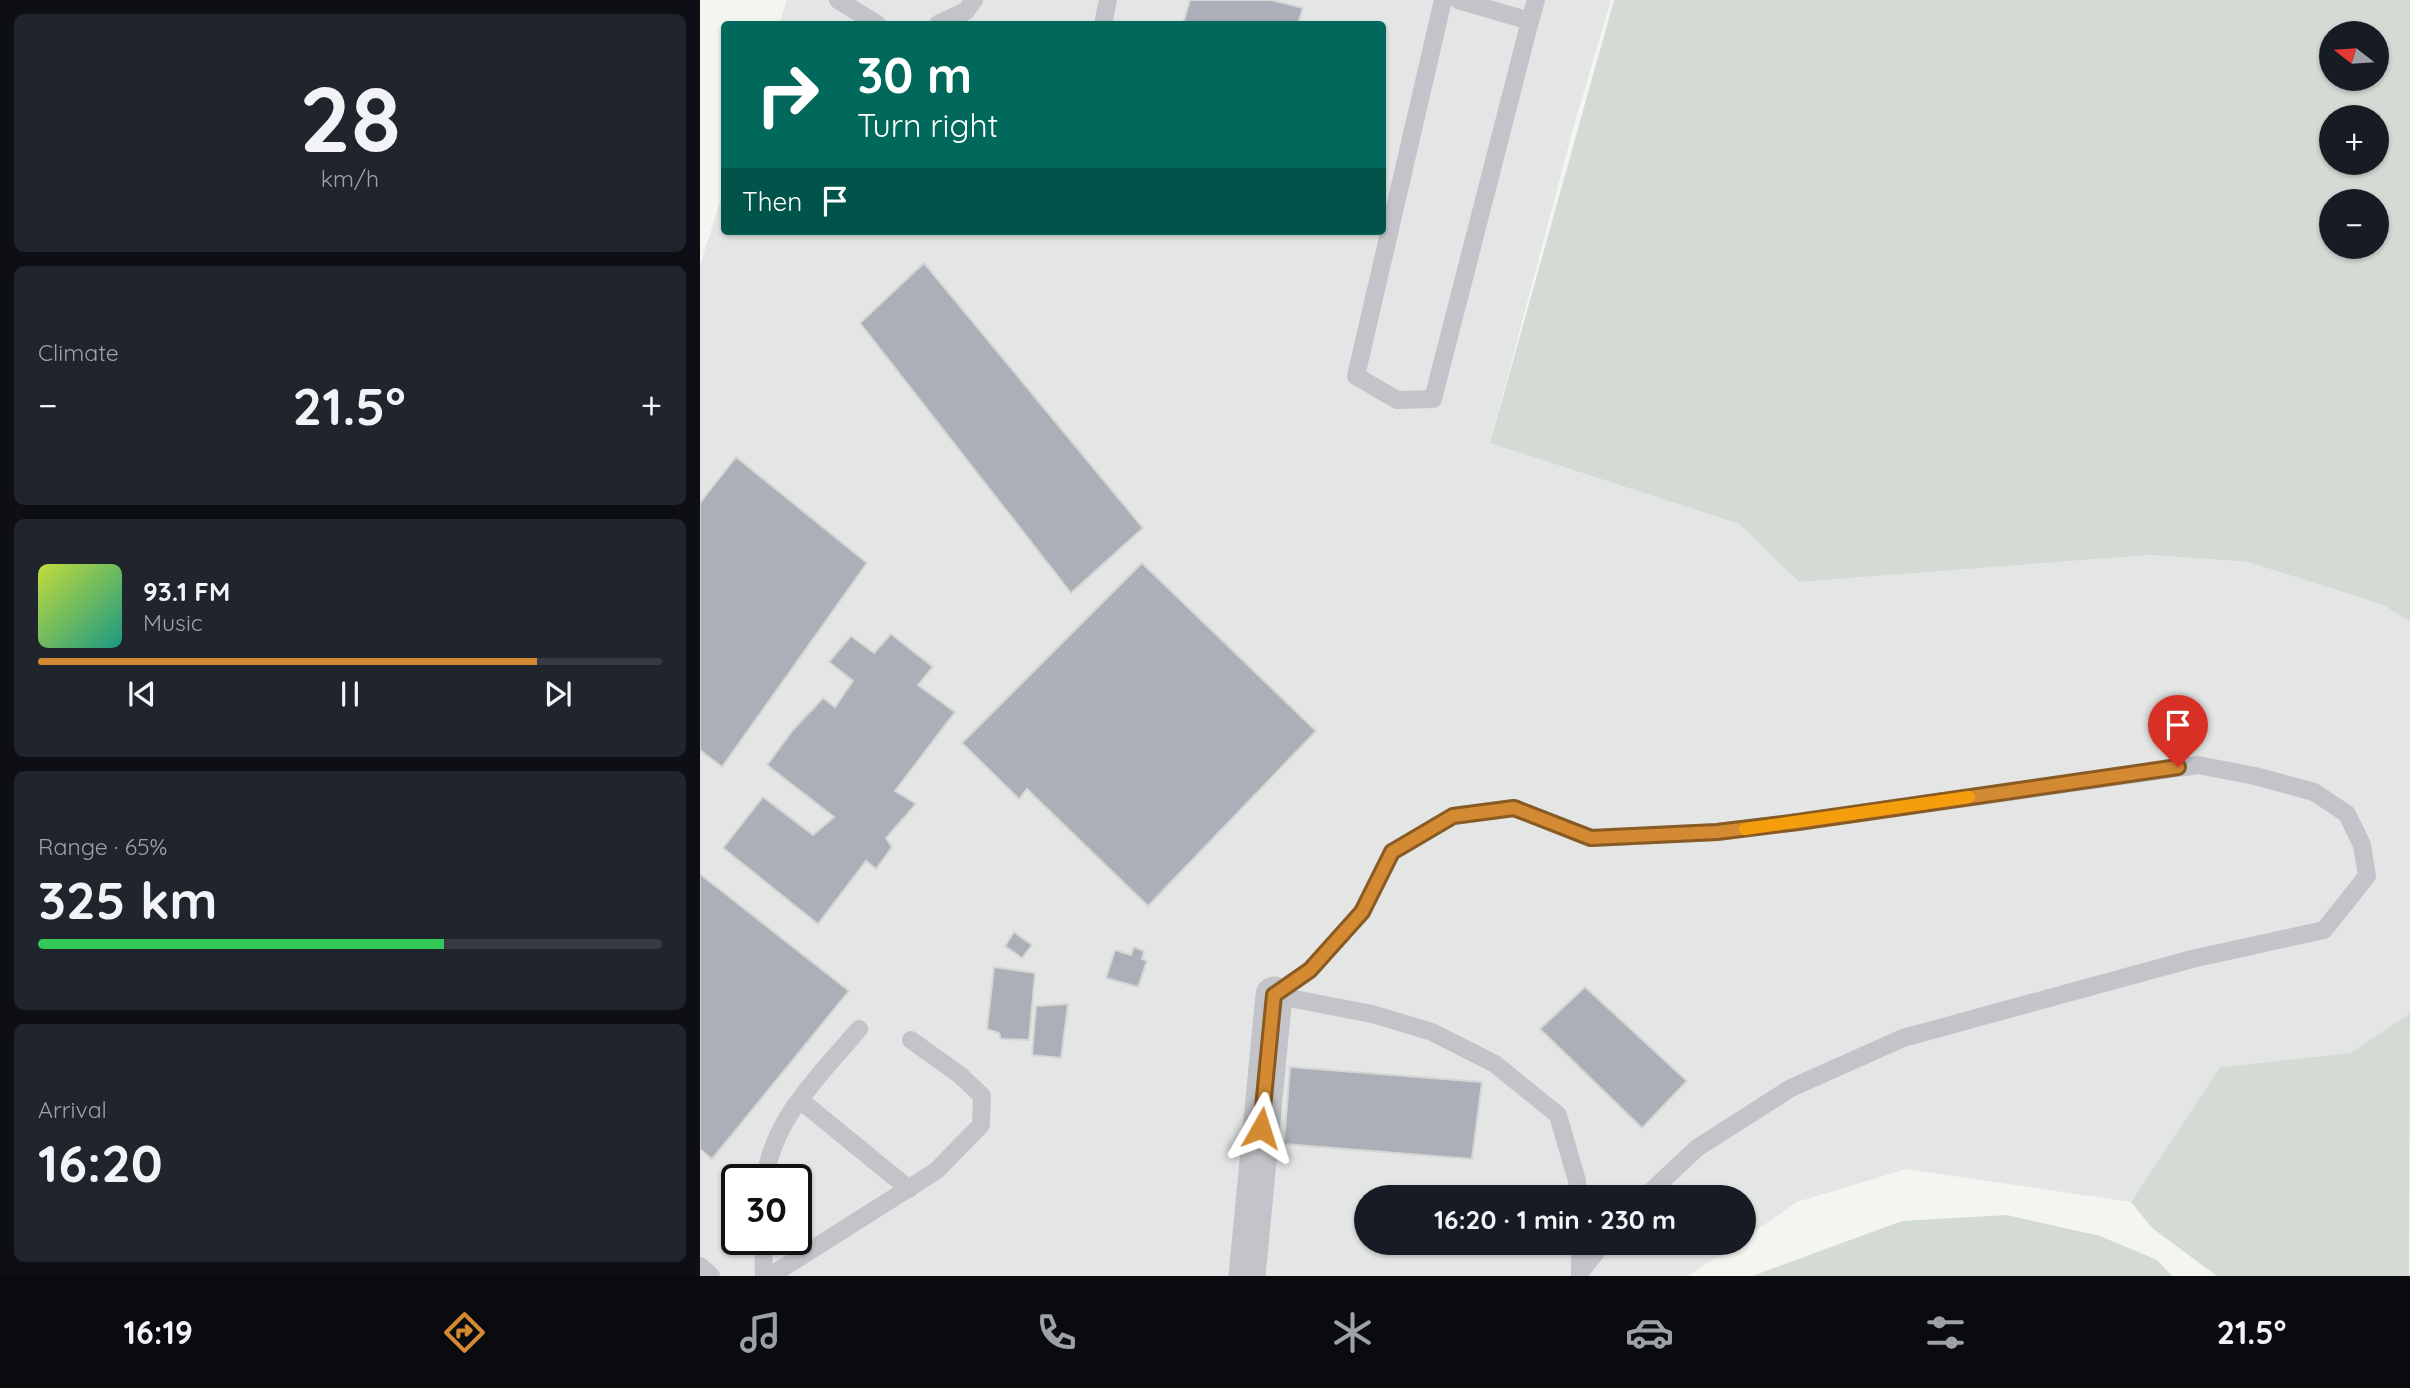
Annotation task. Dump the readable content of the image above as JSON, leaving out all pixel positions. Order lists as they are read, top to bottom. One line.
{"north":"left","page":{"tile":[["28","km/h"],"Climate",["Range · 65%","325 km"],["Arrival","16:20"]],"map_buttons":["+","−"],"turn":["30 m","Turn right"],"then":"Then","heat":["−","21.5°","+"],"song":["93.1 FM","Music"],"limit":"30","trip":"16:20 · 1 min · 230 m","tabs":["16:19","21.5°"]}}
